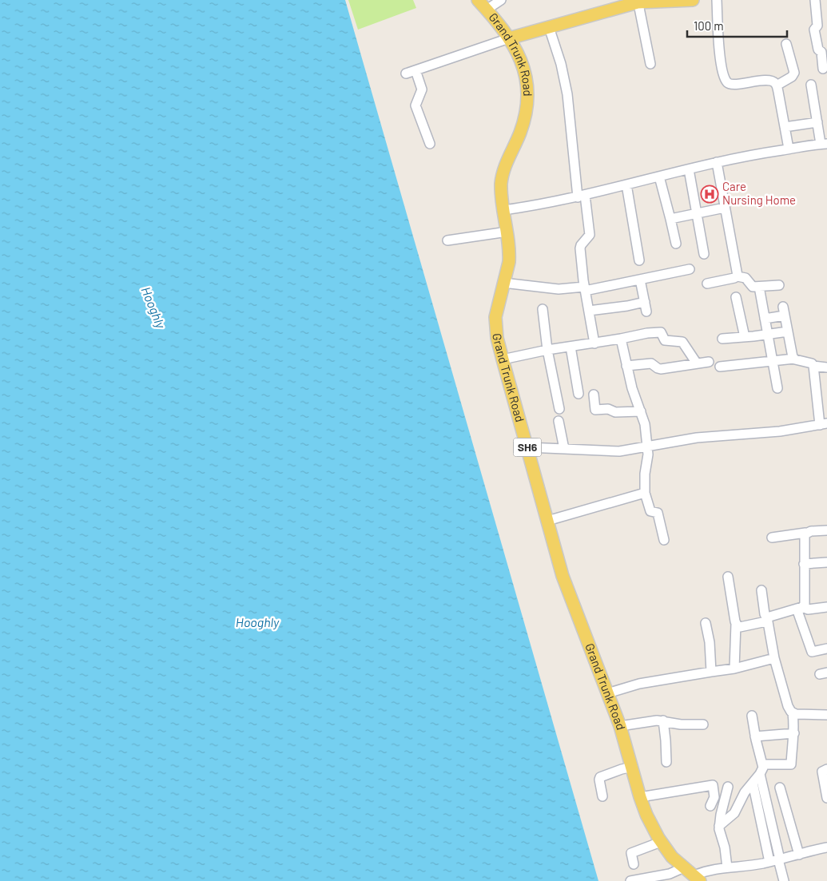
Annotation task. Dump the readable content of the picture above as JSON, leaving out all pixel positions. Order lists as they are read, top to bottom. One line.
{"streets":{"main road":["Grand Trunk Road","SH6"]},"water":["Hooghly"],"places":{"hospital":["Care Nursing Home"]},"scale_bar":"100 m"}
